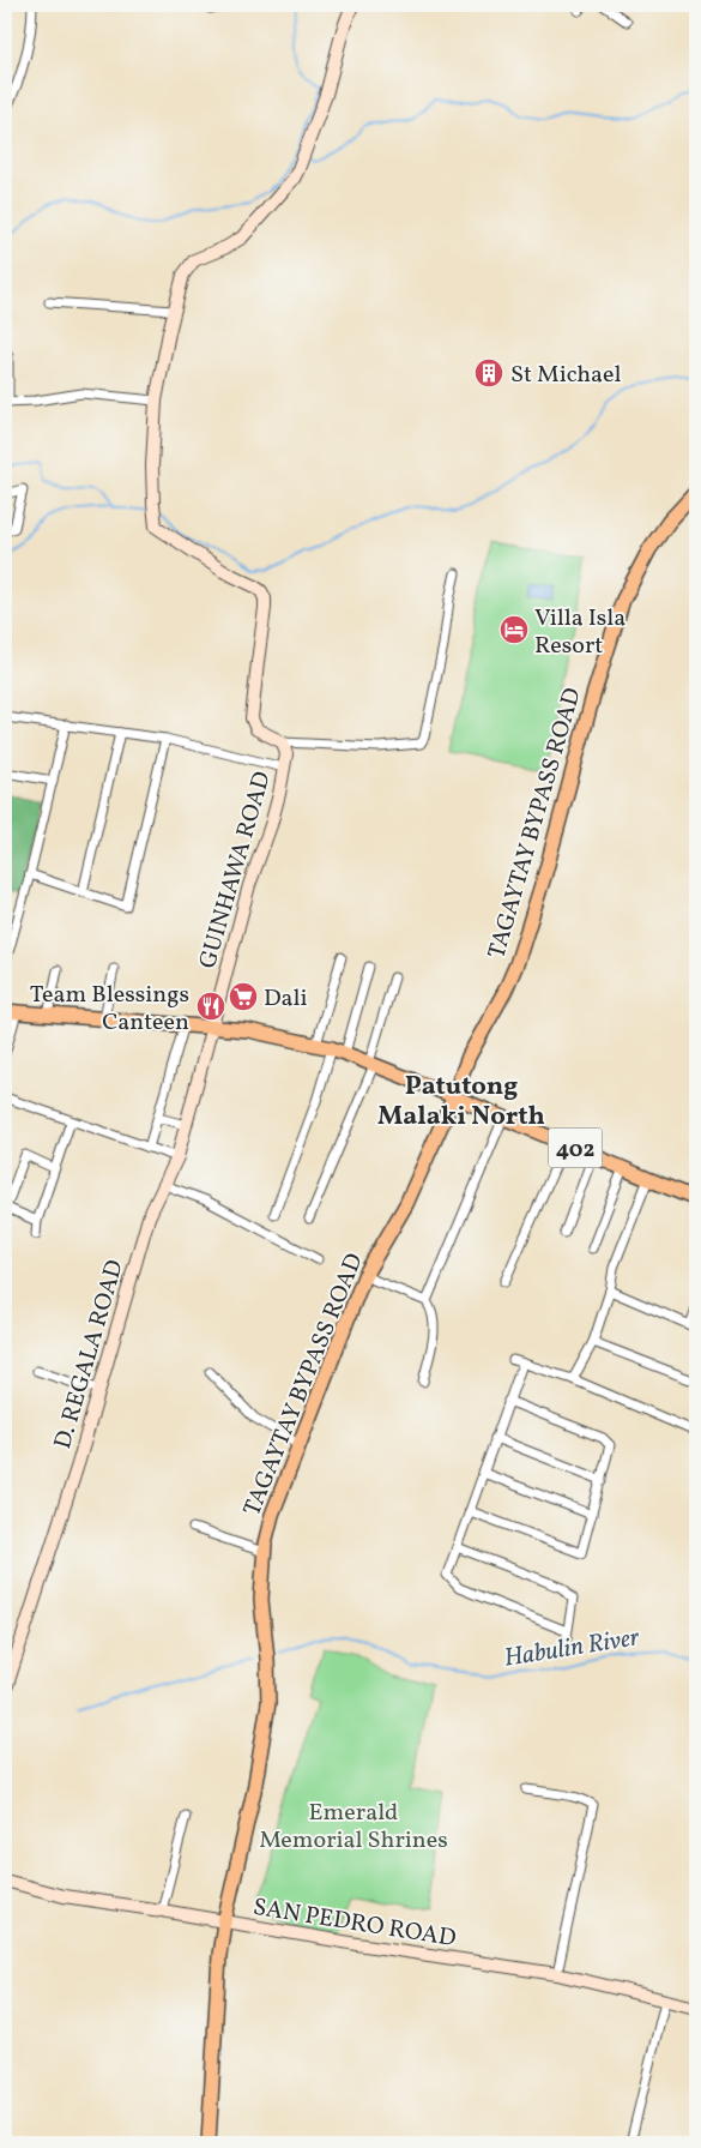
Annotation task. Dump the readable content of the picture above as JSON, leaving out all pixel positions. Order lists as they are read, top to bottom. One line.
{"streets":{"main road":["TAGAYTAY BYPASS ROAD","402"],"street":["GUINHAWA ROAD","D. REGALA ROAD","SAN PEDRO ROAD"]},"crossings":[["TAGAYTAY BYPASS ROAD","402"],["TAGAYTAY BYPASS ROAD","SAN PEDRO ROAD"],["GUINHAWA ROAD","402"],["GUINHAWA ROAD","D. REGALA ROAD"],["402","D. REGALA ROAD"]],"districts":["Patutong Malaki North"],"water":["Habulin River"],"parks":["Emerald Memorial Shrines"],"places":{"building":["St Michael"],"hotel":["Villa Isla Resort"],"supermarket":["Dali"],"restaurant":["Team Blessings Canteen"]}}
